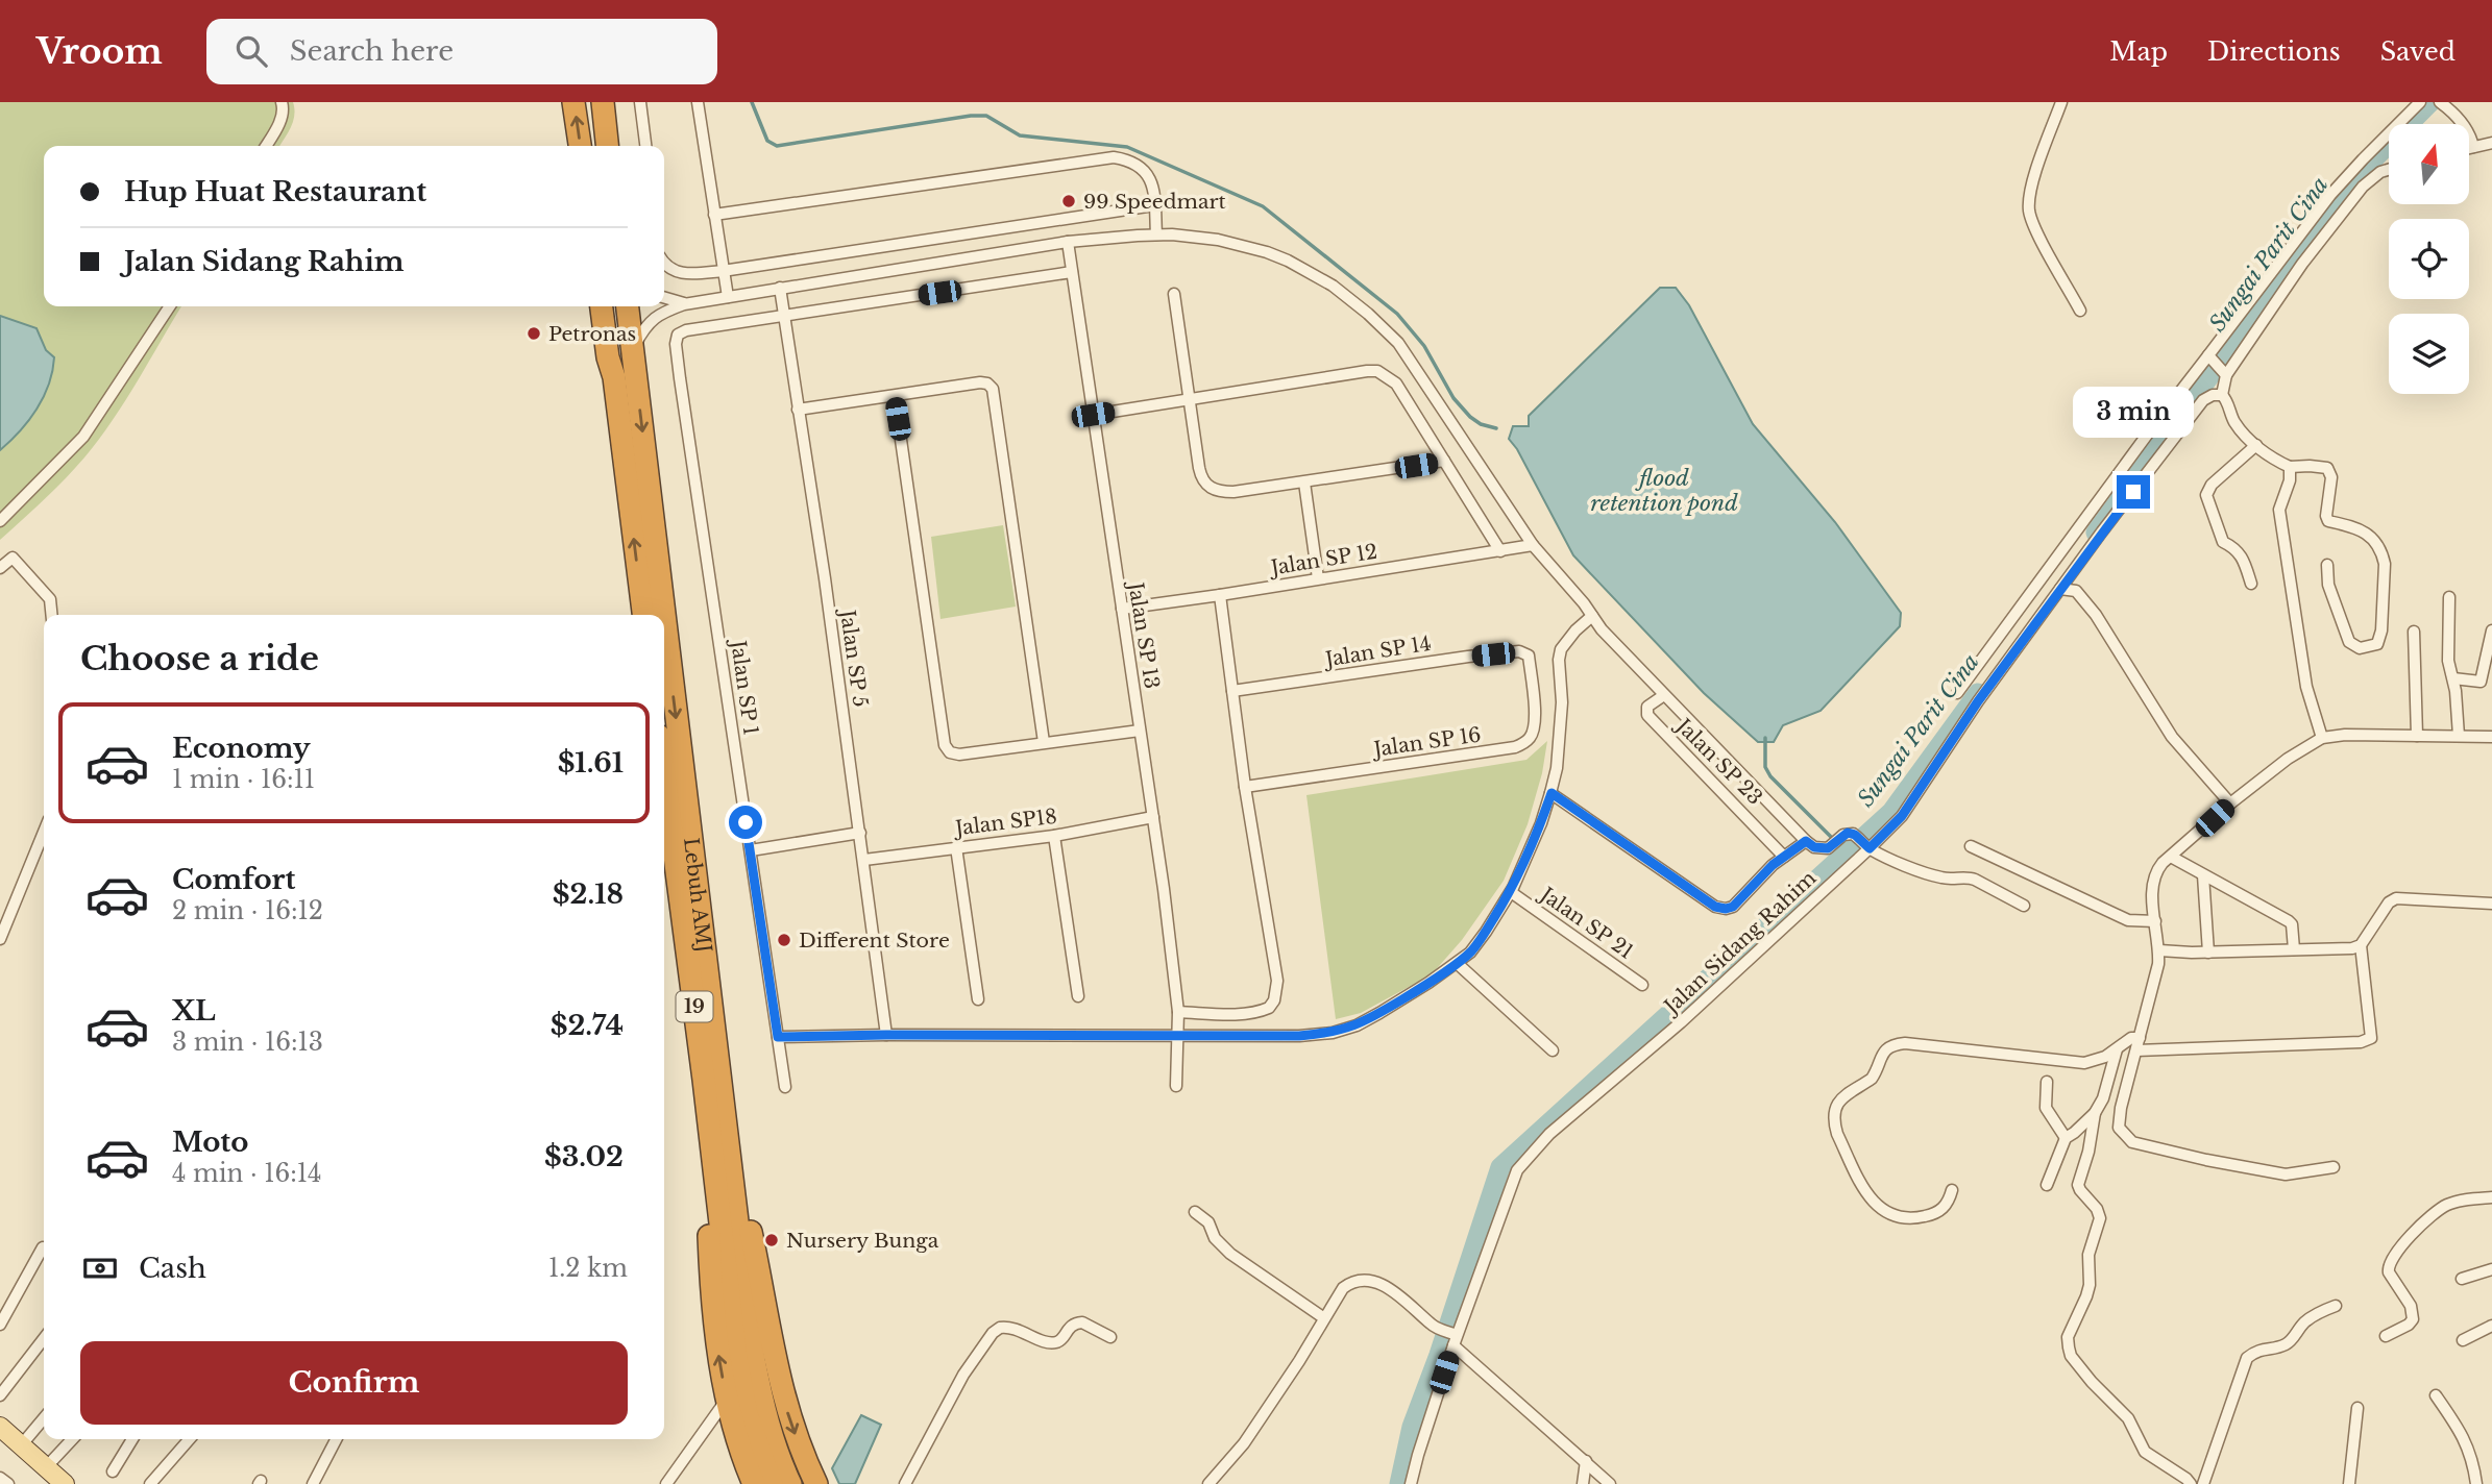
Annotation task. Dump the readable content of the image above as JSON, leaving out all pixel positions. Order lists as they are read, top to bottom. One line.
{"streets":{"highway":["Lebuh AMJ","19"],"street":["Jalan SP 12","Jalan SP 13","Jalan SP 14","Jalan SP 5","Jalan SP 1","Jalan SP 16","Jalan SP 23","Jalan SP18","Jalan SP 21","Jalan Sidang Rahim"]},"crossings":[["Jalan SP 12","Jalan SP 13"],["Jalan SP 13","Jalan SP18"],["Jalan SP 14","Jalan SP 16"],["Jalan SP 5","Jalan SP 1"],["Jalan SP 5","Jalan SP18"]],"water":["Sungai Parit Cina","flood retention pond"],"places":["99 Speedmart","Petronas","Different Store","Nursery Bunga"],"north":"top","page":{"header":"Vroom","search":"Search here","nav":["Map","Directions","Saved"],"banner":["Hup Huat Restaurant","Jalan Sidang Rahim"],"bubble":"3 min","heading":"Choose a ride","list":[{"name":"Economy","note":"1 min · 16:11","value":"$1.61"},{"name":"Comfort","note":"2 min · 16:12","value":"$2.18"},{"name":"XL","note":"3 min · 16:13","value":"$2.74"},{"name":"Moto","note":"4 min · 16:14","value":"$3.02"}],"pay":["Cash","1.2 km"],"buttons":"Confirm"}}
